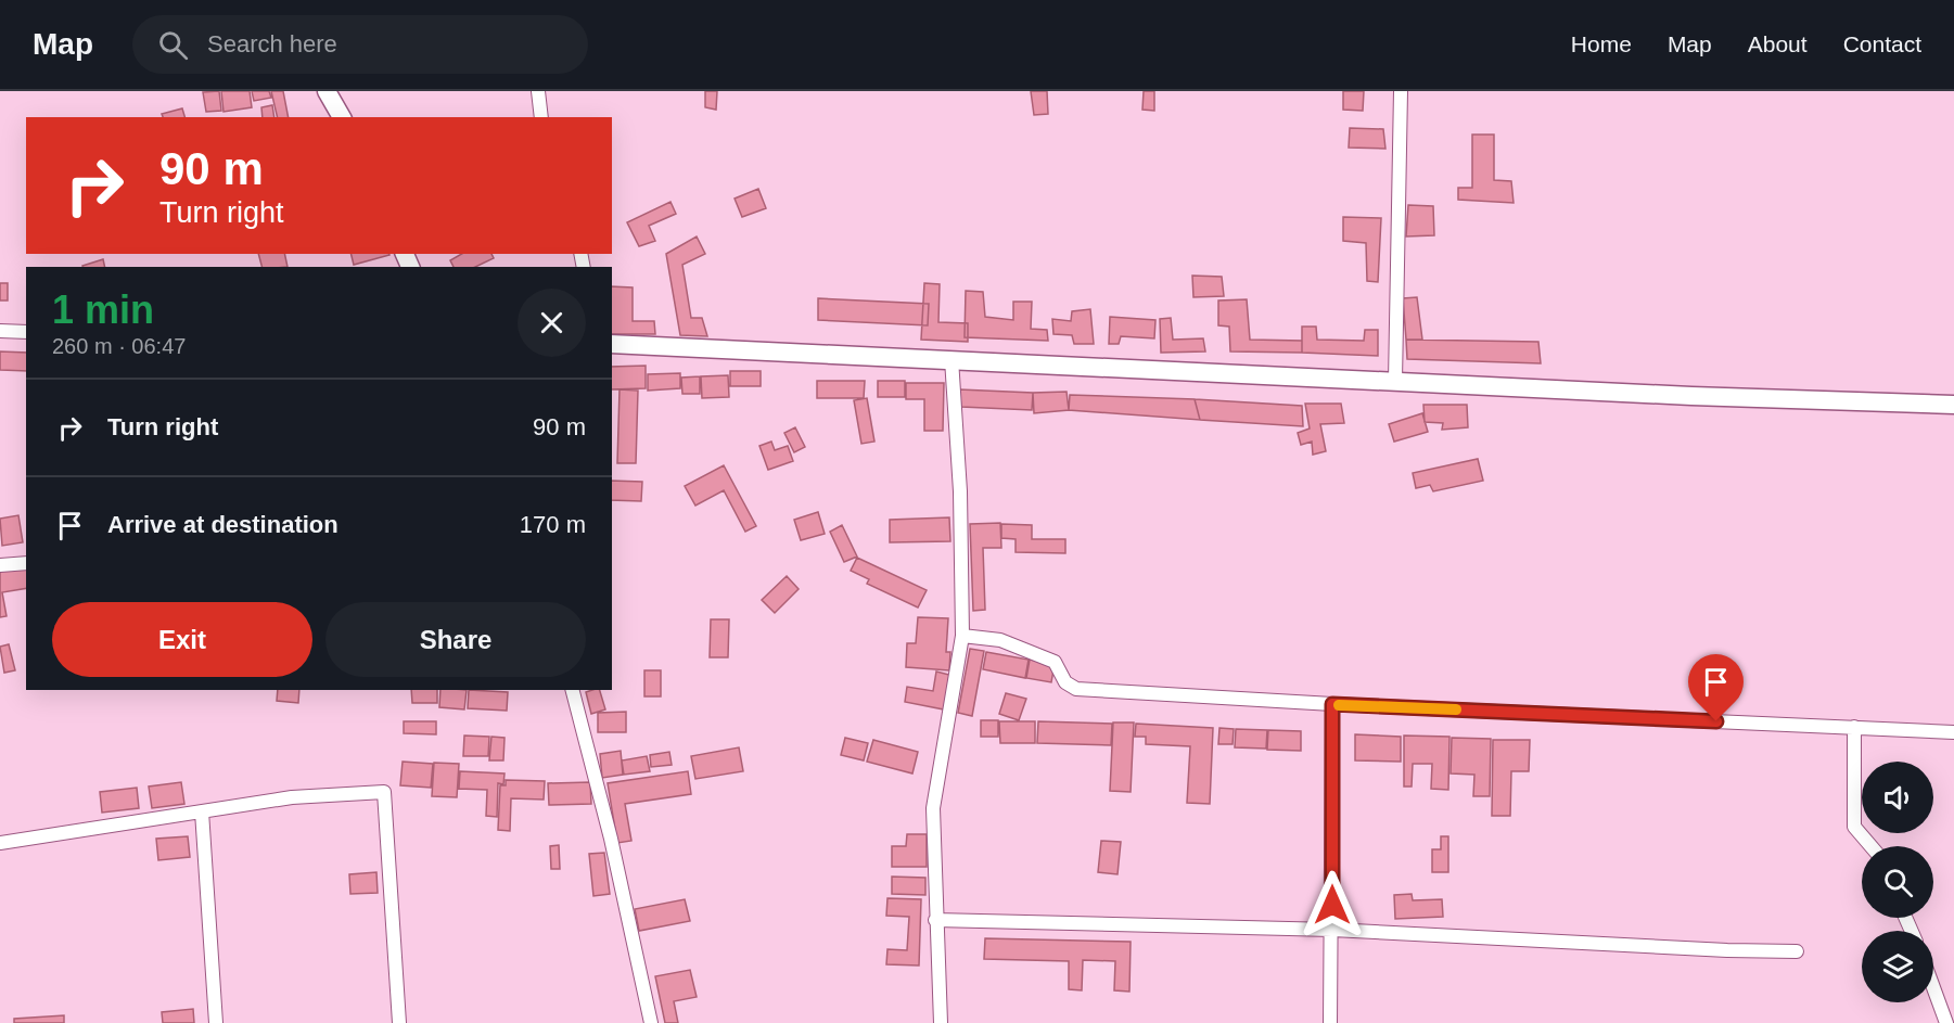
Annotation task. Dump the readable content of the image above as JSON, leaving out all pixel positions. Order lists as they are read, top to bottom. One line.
{"page":{"header":"Map","search":"Search here","nav":["Home","Map","About","Contact"],"turn":["90 m","Turn right"],"heading":["1 min","260 m · 06:47"],"list":[{"name":"Turn right","value":"90 m"},{"name":"Arrive at destination","value":"170 m"}],"buttons":["Exit","Share"]}}
